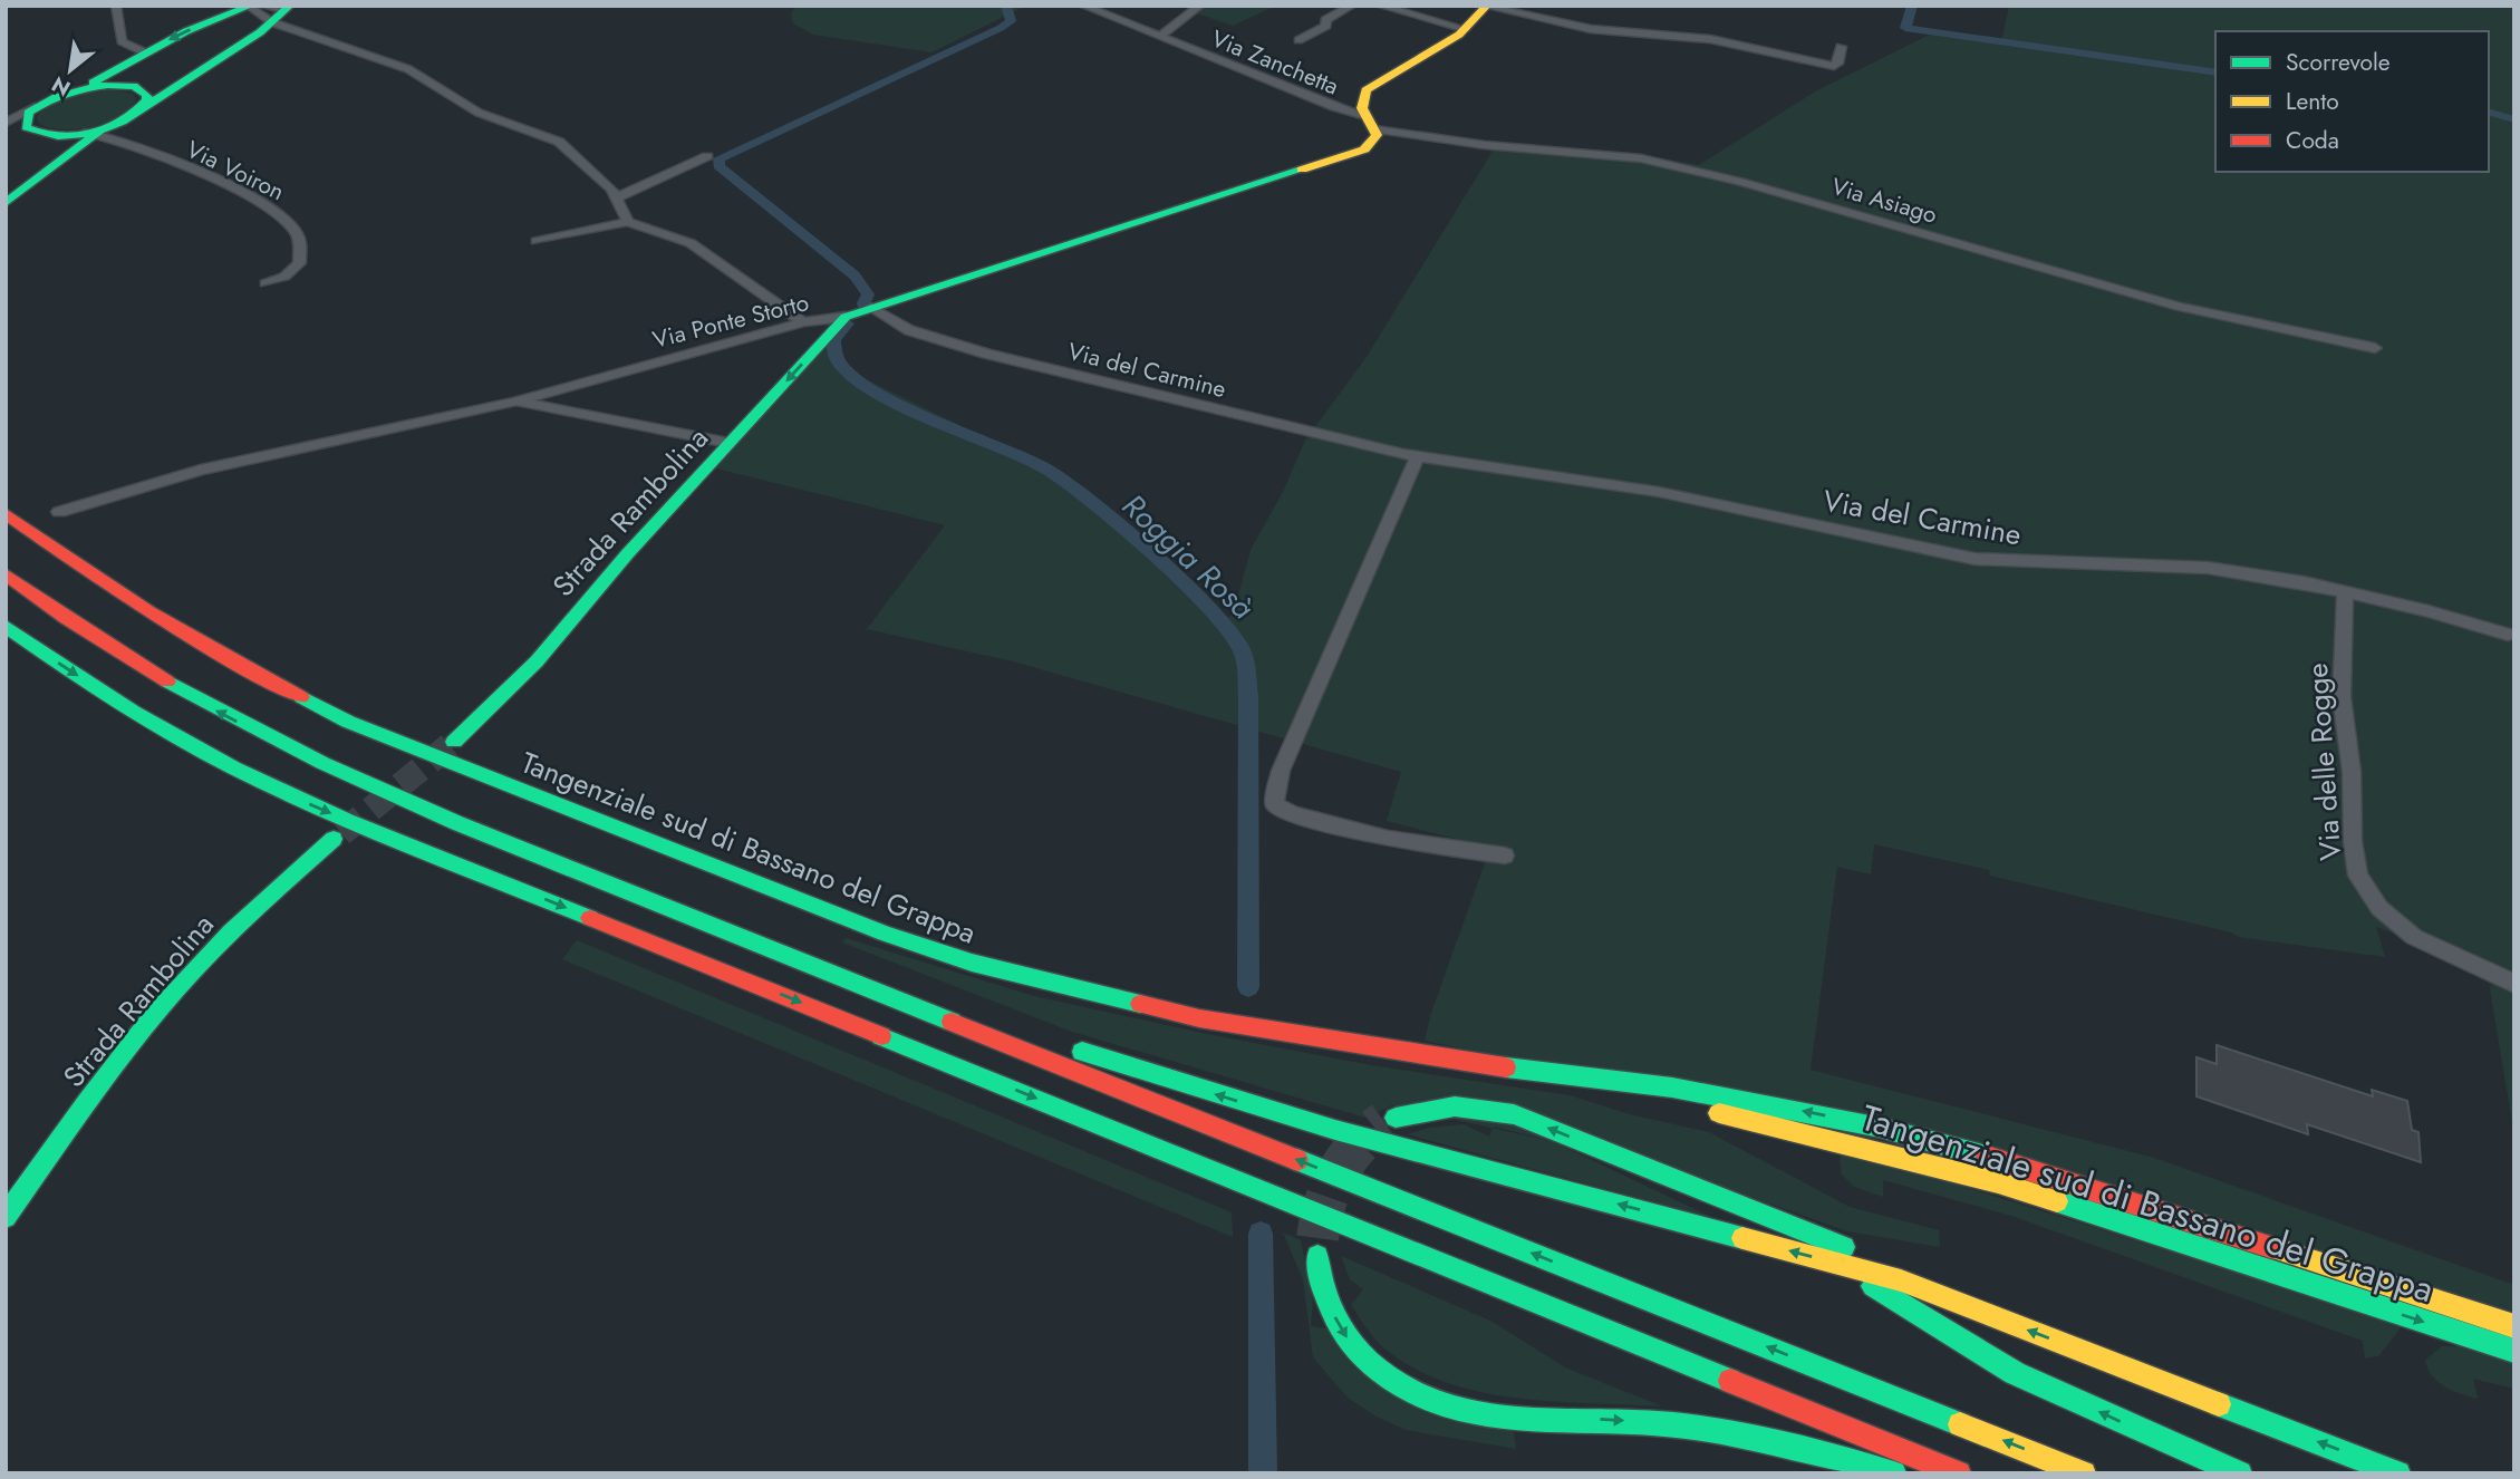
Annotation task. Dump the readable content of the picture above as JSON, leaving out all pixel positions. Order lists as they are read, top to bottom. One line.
{"streets":{"main road":["Via Ponte Storto","Strada Rambolina","Tangenziale sud di Bassano del Grappa"],"street":["Via Zanchetta","Via Voiron","Via Asiago","Via del Carmine","Via delle Rogge"]},"crossings":[["Via Zanchetta","Via Asiago"],["Via Zanchetta","Via Ponte Storto"],["Via Asiago","Via Ponte Storto"],["Via Ponte Storto","Via del Carmine"],["Via Ponte Storto","Strada Rambolina"],["Via del Carmine","Via delle Rogge"]],"water":["Roggia Rosà"],"legend":["Scorrevole","Lento","Coda"],"north":"bottom left"}
